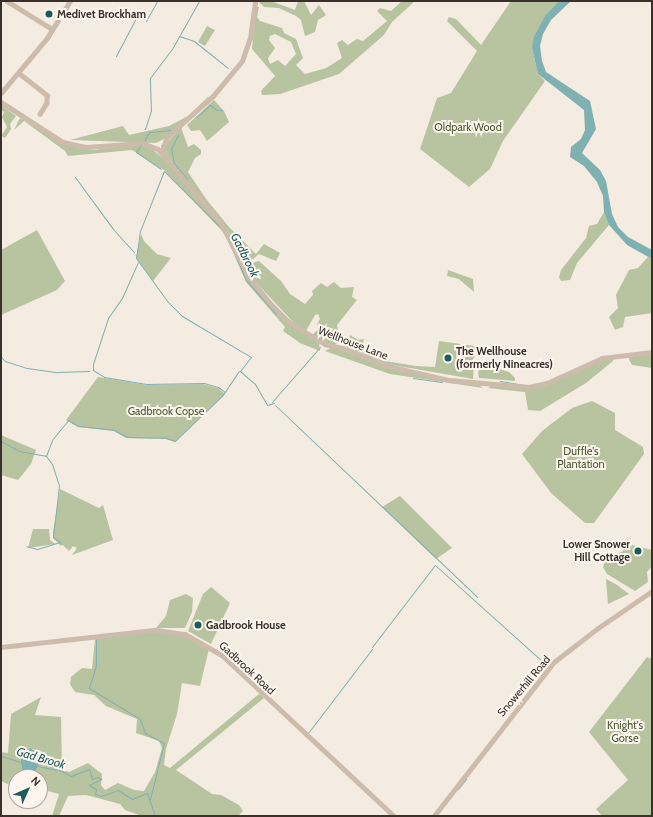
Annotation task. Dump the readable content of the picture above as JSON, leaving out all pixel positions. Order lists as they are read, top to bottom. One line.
{"streets":{"street":["Wellhouse Lane","Gadbrook Road","Snowerhill Road"]},"water":["Gadbrook","Gad Brook"],"parks":["Oldpark Wood","Gadbrook Copse","Duffle's Plantation","Knight's Gorse"],"places":["Medivet Brockham","The Wellhouse (formerly Nineacres)","Lower Snower Hill Cottage","Gadbrook House"],"north":"top right"}
